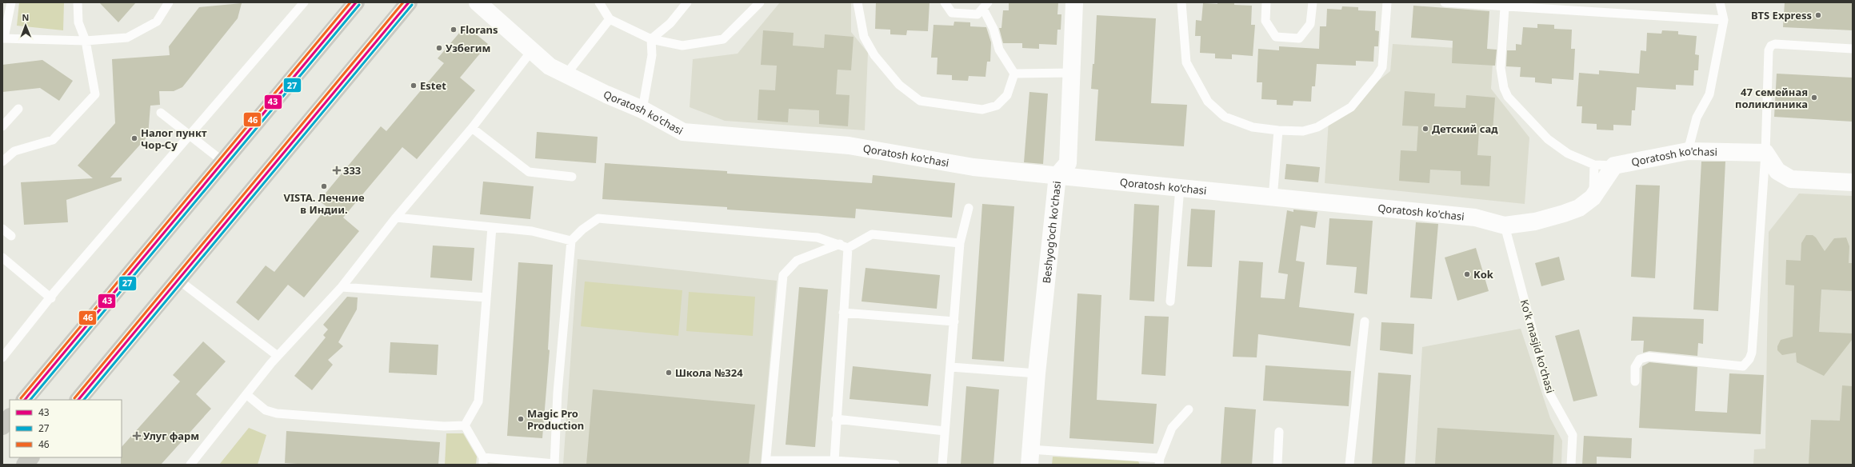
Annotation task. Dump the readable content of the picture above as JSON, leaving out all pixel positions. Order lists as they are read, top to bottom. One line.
{"streets":{"street":["Qoratosh ko'chasi","Beshyog'och ko'chasi"],"lane":["Ko'k masjid ko'chasi"]},"crossings":[["Qoratosh ko'chasi","Beshyog'och ko'chasi"],["Qoratosh ko'chasi","Ko'k masjid ko'chasi"]],"places":{"other":["BTS Express","Florans","Узбегим","Estet","47 семейная поликлиника","Детский сад","Налог пункт Чор-Су","VISTA. Лечение в Индии.","Kok","Школа №324","Magic Pro Production"],"health":["333","Улуг фарм"]},"lines":["transit line 43","transit line 46","transit line 27"],"legend":["43","27","46"],"north":"top"}
